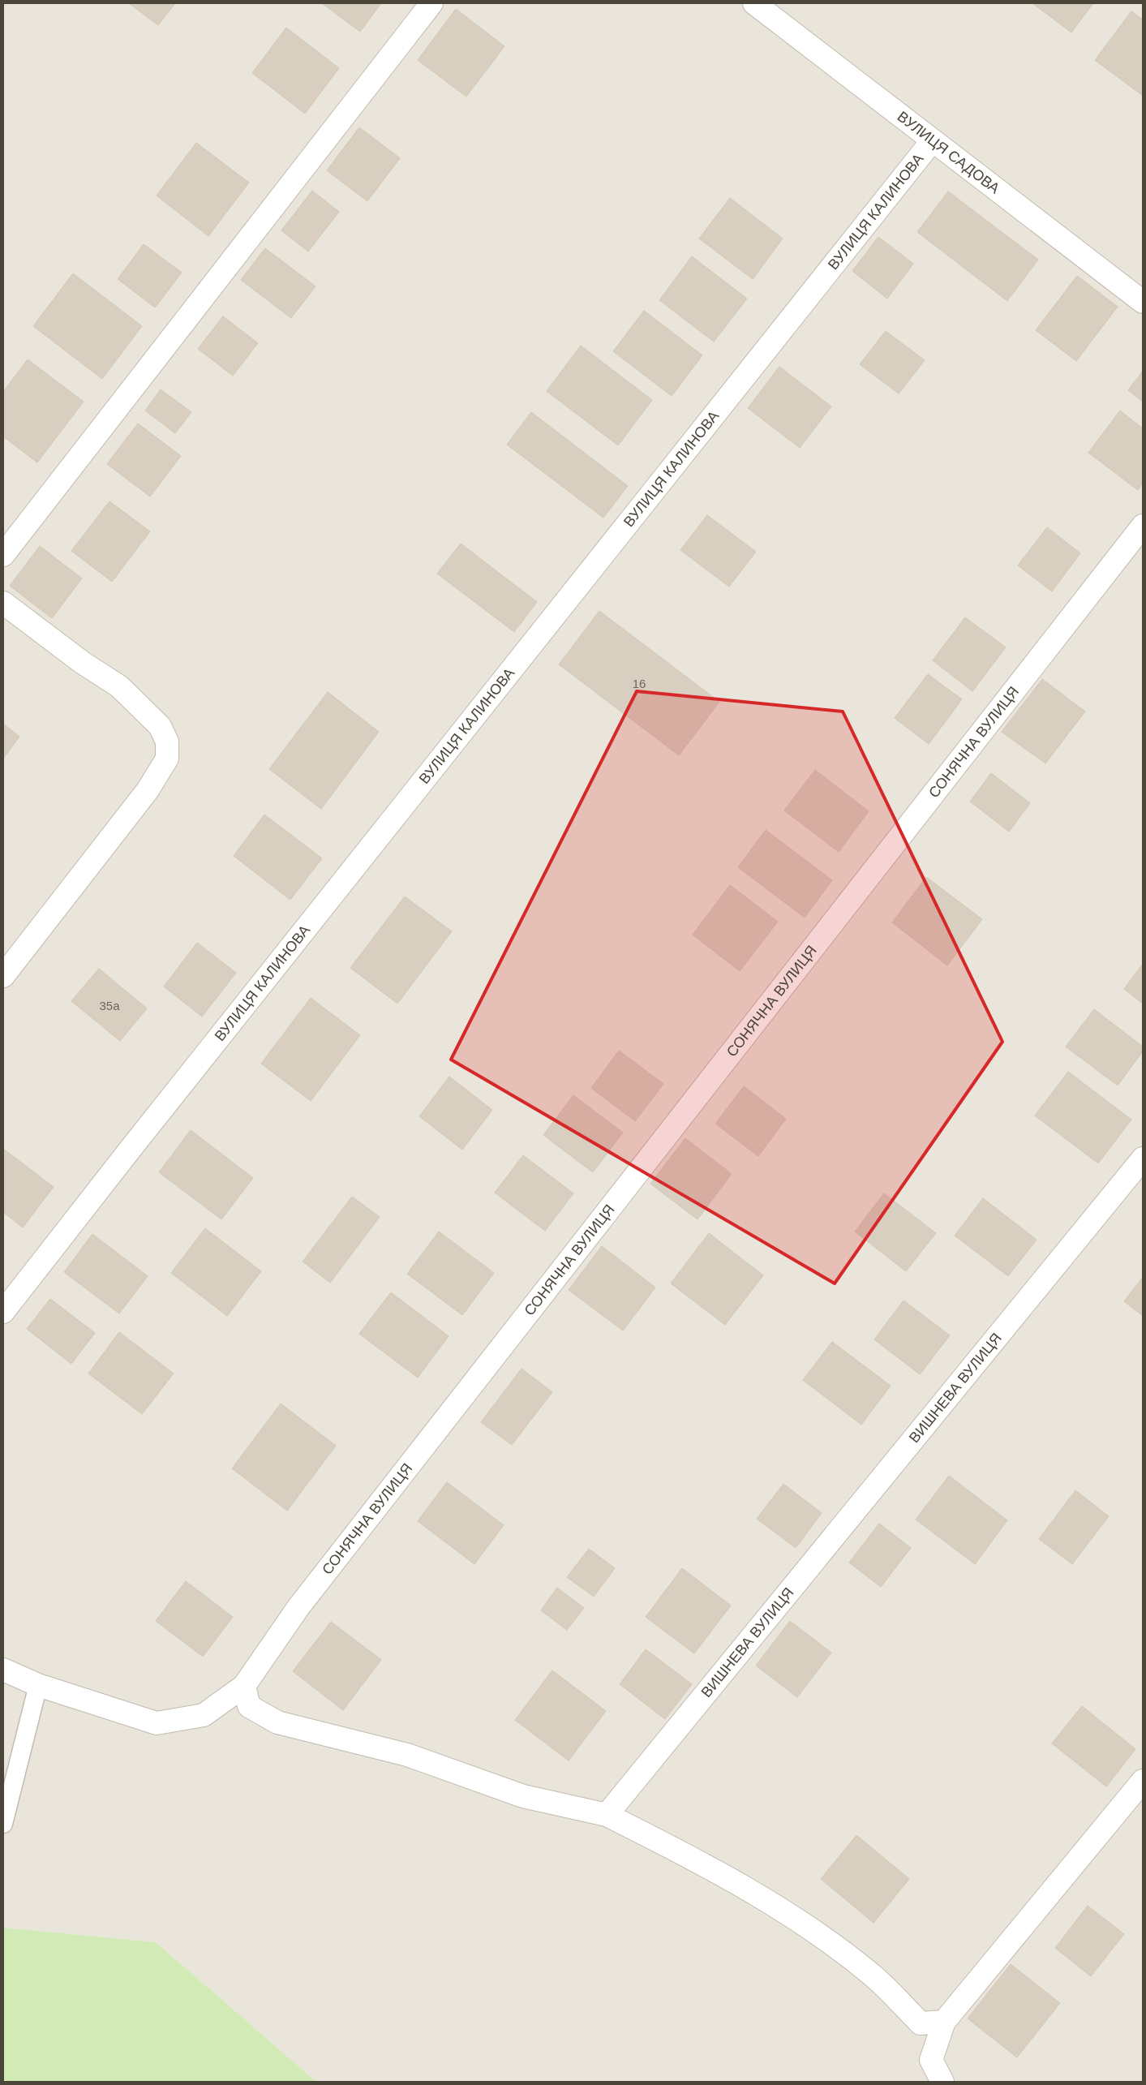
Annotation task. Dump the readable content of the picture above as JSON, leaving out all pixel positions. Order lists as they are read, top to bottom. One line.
{"streets":{"street":["ВУЛИЦЯ САДОВА","ВУЛИЦЯ КАЛИНОВА","СОНЯЧНА ВУЛИЦЯ","ВИШНЕВА ВУЛИЦЯ"]},"crossings":[["ВУЛИЦЯ САДОВА","ВУЛИЦЯ КАЛИНОВА"]],"house_numbers":["16","35а"]}
